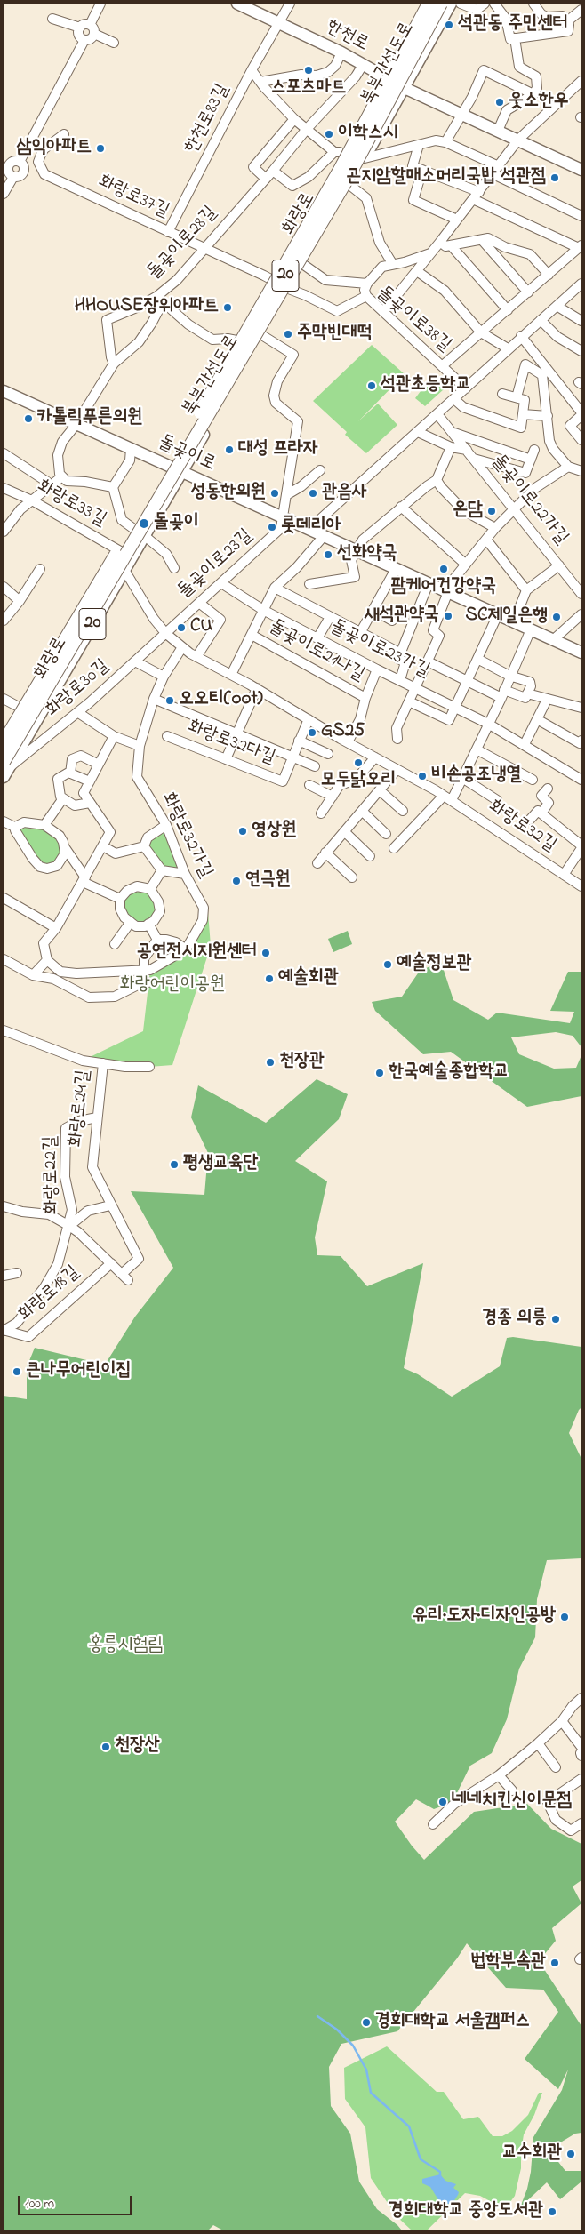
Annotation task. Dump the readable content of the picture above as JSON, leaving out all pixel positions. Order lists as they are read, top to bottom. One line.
{"streets":{"highway":["북부간선도로"],"main road":["한천로","화랑로","20","돌곶이로"],"street":["한천로83길","화랑로37길","돌곶이로28길","돌곶이로38길","돌곶이로22가길","화랑로33길","돌곶이로23길","돌곶이로23가길","돌곶이로21나길","화랑로30길","화랑로32다길","화랑로32길","화랑로32가길","화랑로24길","화랑로22길","화랑로18길"]},"crossings":[["한천로","한천로83길"],["한천로","화랑로"],["한천로","돌곶이로28길"],["북부간선도로","화랑로"],["북부간선도로","화랑로30길"],["한천로83길","화랑로37길"],["화랑로37길","화랑로"],["화랑로37길","돌곶이로28길"],["화랑로37길","돌곶이로38길"],["화랑로","돌곶이로38길"],["화랑로","돌곶이로"],["화랑로","화랑로33길"],["화랑로","돌곶이로23길"],["화랑로","화랑로30길"],["화랑로","화랑로32길"],["돌곶이로28길","돌곶이로"],["돌곶이로","돌곶이로23길"],["돌곶이로23길","돌곶이로23가길"],["돌곶이로23길","화랑로30길"],["돌곶이로23길","화랑로32길"],["화랑로30길","화랑로32길"],["화랑로32다길","화랑로32길"],["화랑로32다길","화랑로32가길"],["화랑로32길","화랑로32가길"],["화랑로24길","화랑로22길"],["화랑로22길","화랑로18길"]],"parks":["화랑어린이공원","홍릉시험림"],"places":["석관동 주민센터","스포츠마트","웃소한우","이학스시","삼익아파트","곤지암할매소머리국밥 석관점","HHOUSE장위아파트","주막빈대떡","석관초등학교","카톨릭푸른의원","대성 프라자","성동한의원","관음사","온담","돌곶이","롯데리아","선화약국","팜케어건강약국","새석관약국","SC제일은행","CU","오오티(oot)","GS25","모두닭오리","비손공조냉열","영상원","연극원","공연전시지원센터","예술정보관","예술회관","천장관","한국예술종합학교","평생교육단","경종 의릉","큰나무어린이집","유리·도자·디자인공방","천장산","네네치킨신이문점","법학부속관","경희대학교 서울캠퍼스","교수회관","경희대학교 중앙도서관"],"scale_bar":"100 m"}
